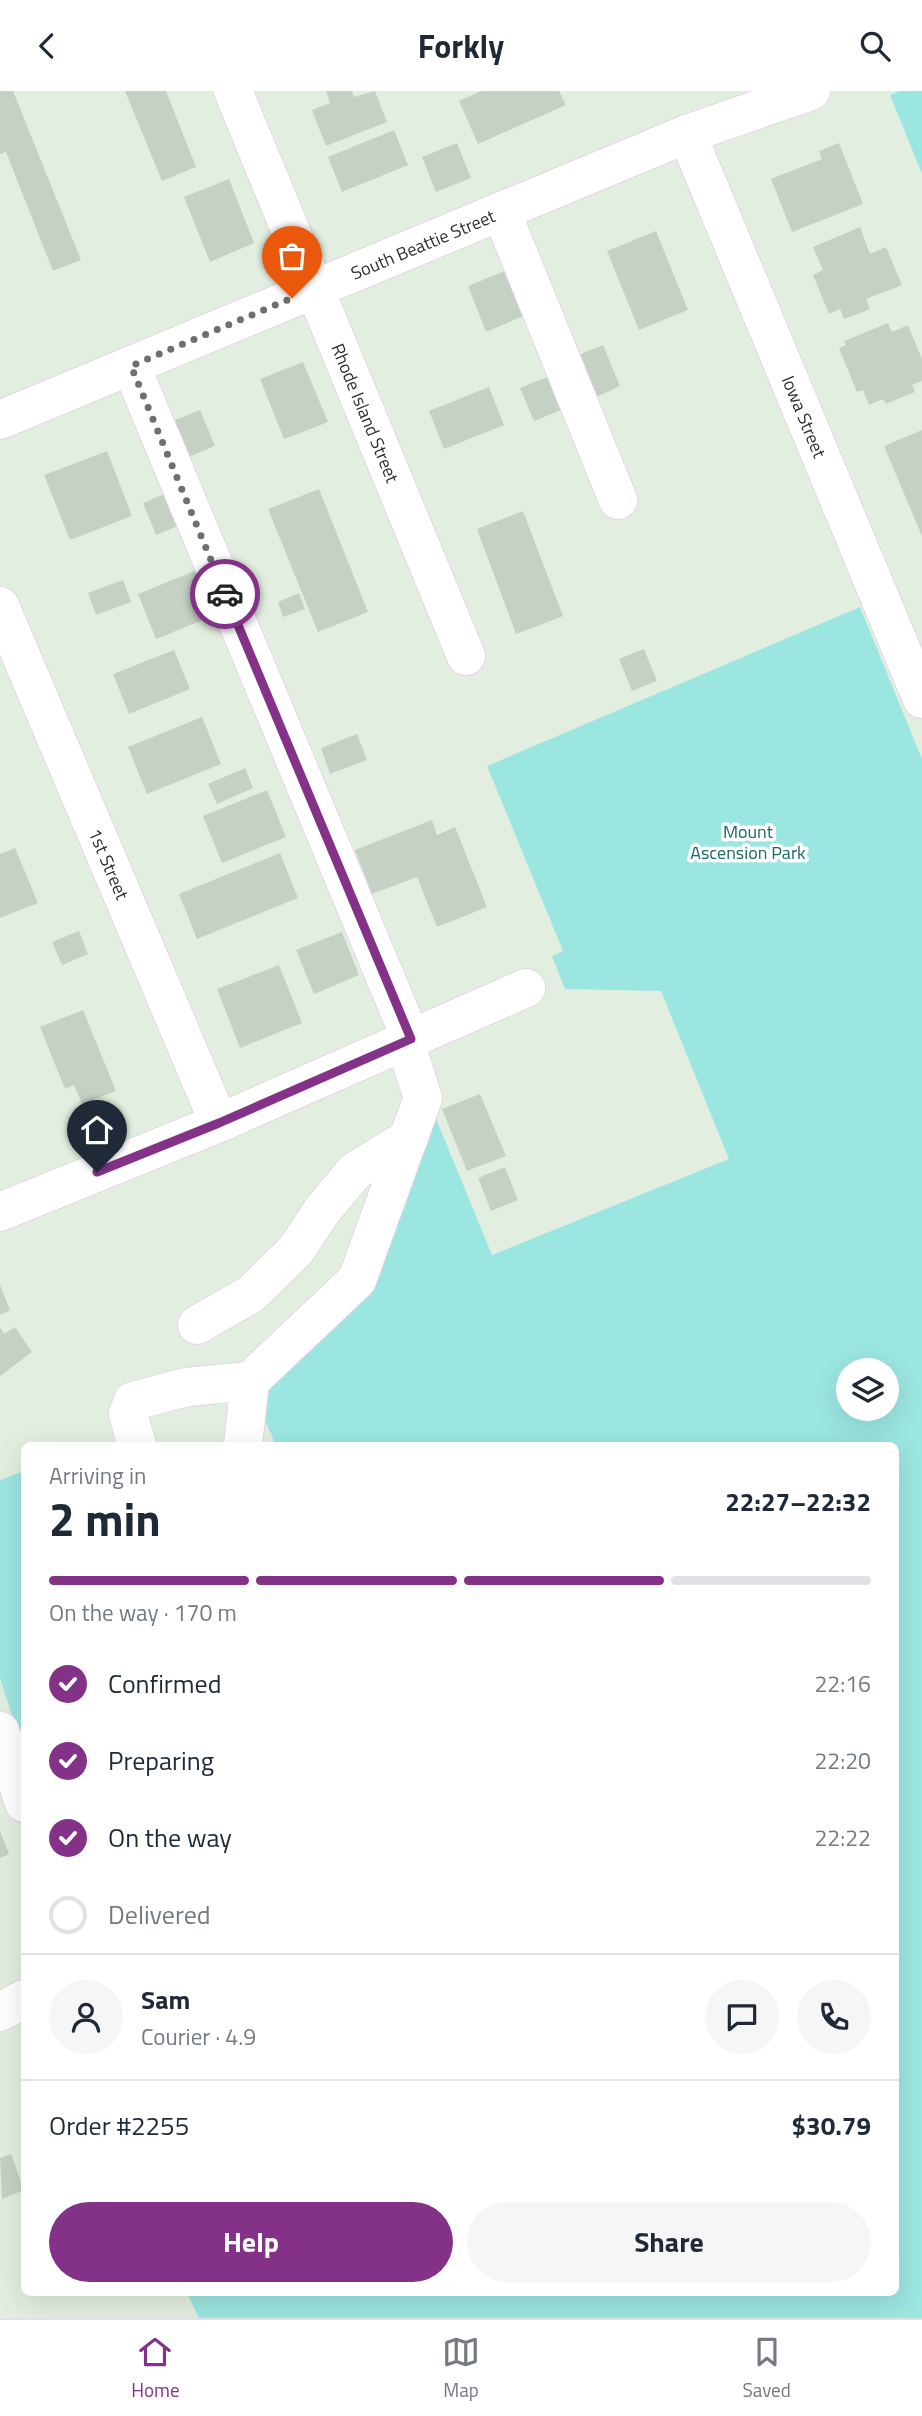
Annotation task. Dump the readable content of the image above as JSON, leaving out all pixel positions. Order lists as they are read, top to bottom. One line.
{"streets":{"street":["South Beattie Street","Rhode Island Street","Iowa Street","1st Street"]},"crossings":[["South Beattie Street","Rhode Island Street"],["South Beattie Street","Iowa Street"]],"parks":["Mount Ascension Park"],"page":{"header":"Forkly","heading":["2 min","Arriving in","22:27–22:32"],"panel":["Sam","Courier · 4.9","Order #2255","$30.79"],"bar":"On the way · 170 m","list":[["Confirmed","22:16"],["Preparing","22:20"],["On the way","22:22"],"Delivered"],"buttons":["Help","Share"],"tabs":["Home","Map","Saved"]}}
